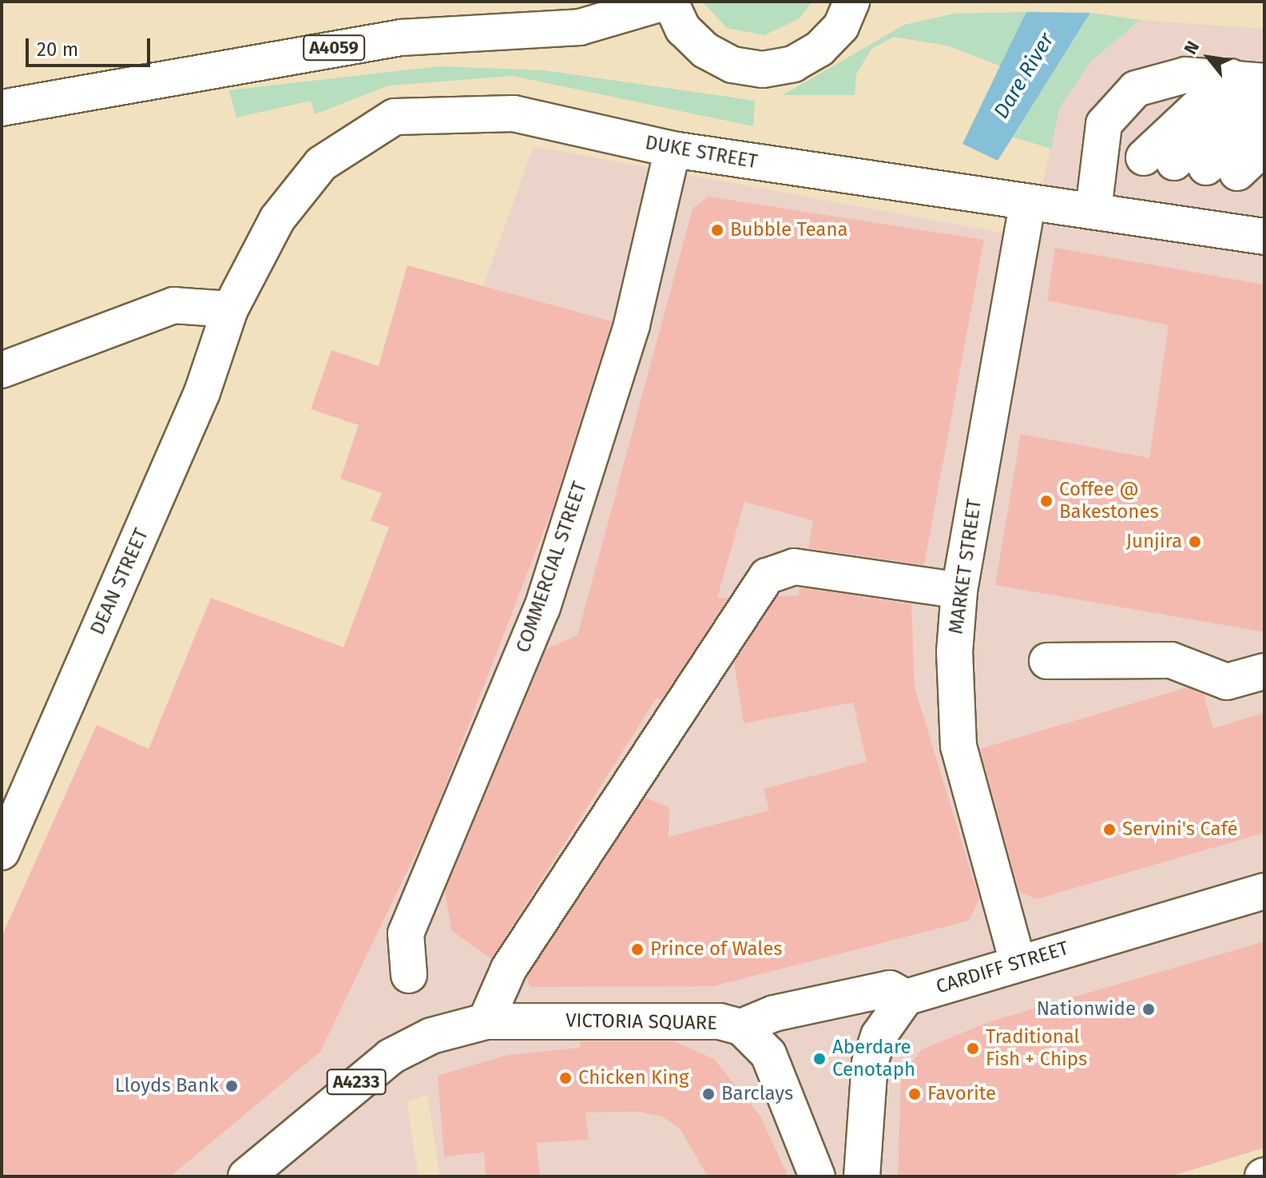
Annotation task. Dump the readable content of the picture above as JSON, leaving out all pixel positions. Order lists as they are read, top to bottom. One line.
{"streets":{"street":["A4059","DUKE STREET","MARKET STREET","COMMERCIAL STREET","DEAN STREET","CARDIFF STREET","VICTORIA SQUARE","A4233"]},"crossings":[["DUKE STREET","MARKET STREET"],["DUKE STREET","COMMERCIAL STREET"],["DUKE STREET","DEAN STREET"],["MARKET STREET","CARDIFF STREET"],["CARDIFF STREET","VICTORIA SQUARE"],["VICTORIA SQUARE","A4233"]],"water":["Dare River"],"places":["Bubble Teana","Coffee @ Bakestones","Junjira","Servini's Café","Prince of Wales","Nationwide","Traditional Fish + Chips","Aberdare Cenotaph","Chicken King","Lloyds Bank","Barclays","Favorite"],"scale_bar":"20 m","north":"top left"}
